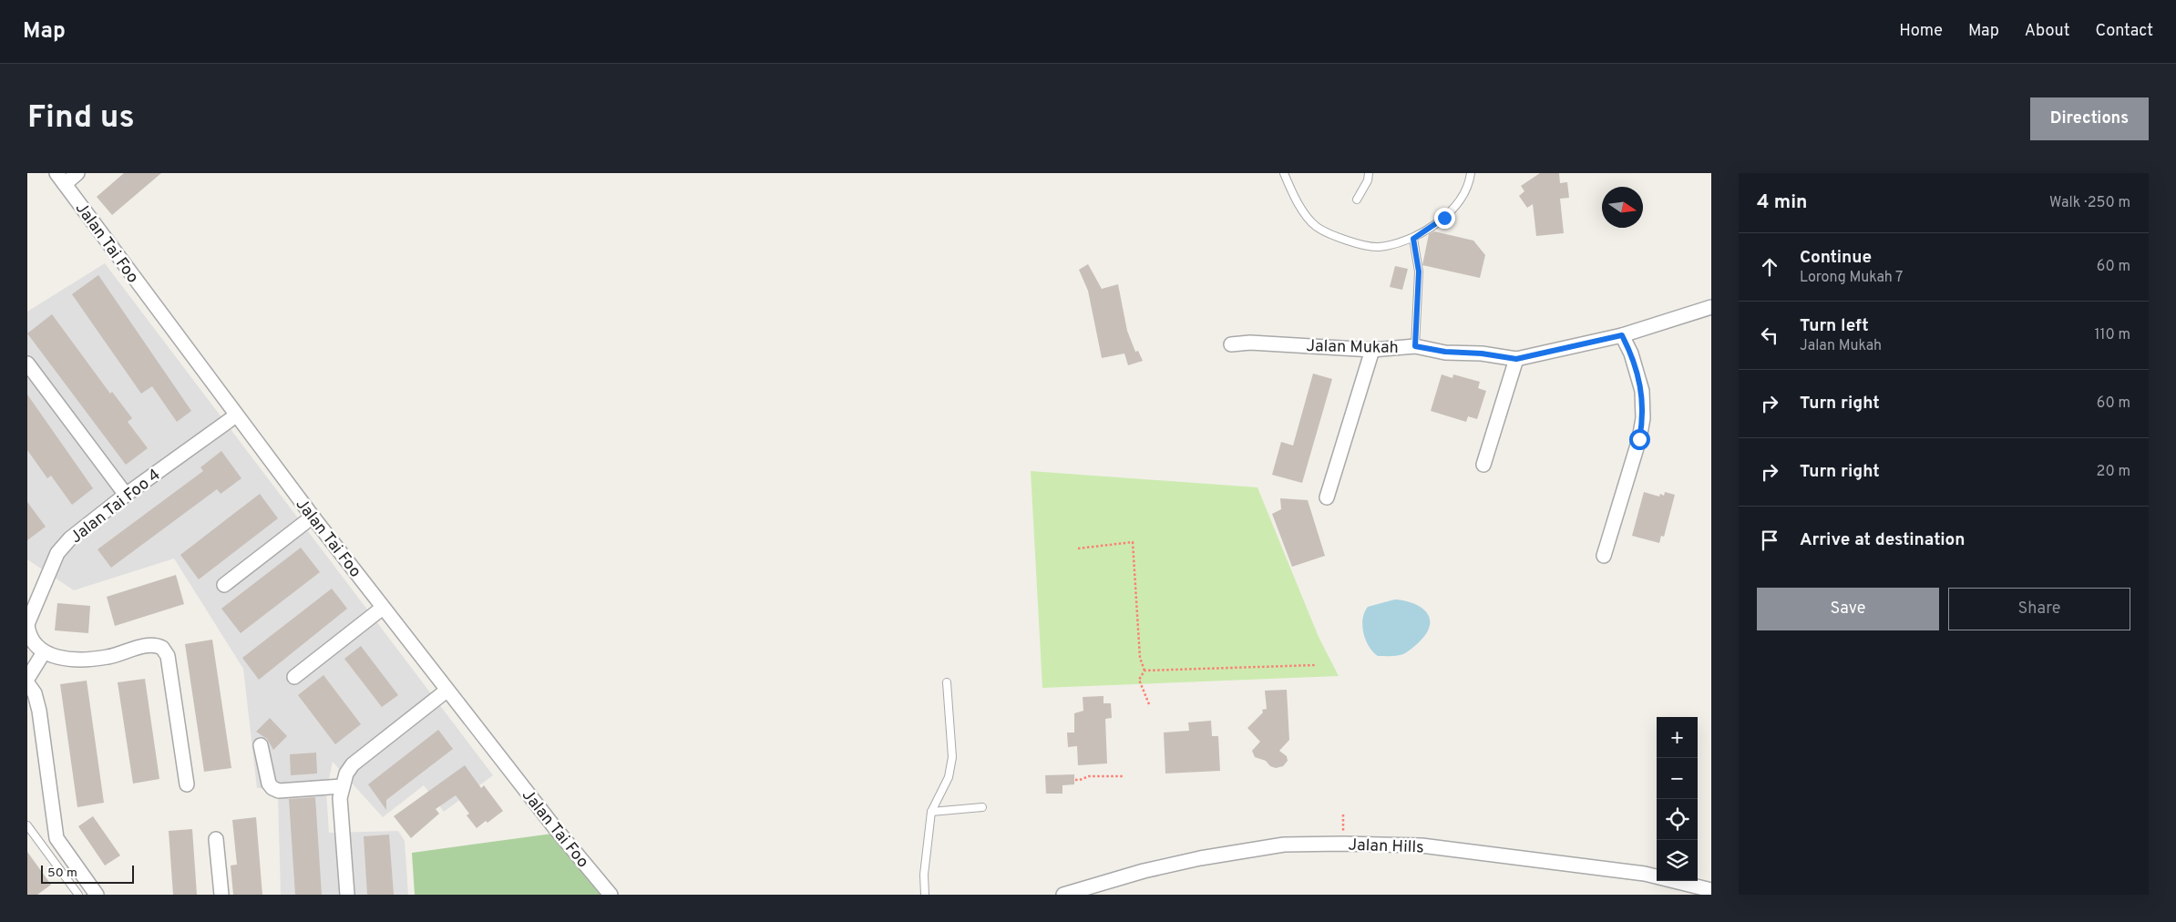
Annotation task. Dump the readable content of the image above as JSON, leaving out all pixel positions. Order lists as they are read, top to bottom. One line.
{"streets":{"street":["Jalan Tai Foo","Jalan Mukah","Jalan Tai Foo 4","Jalan Hills"]},"crossings":[["Jalan Tai Foo","Jalan Tai Foo 4"]],"scale_bar":"50 m","north":"right","page":{"header":"Map","nav":["Home","Map","About","Contact"],"buttons":["Directions",["Save","Share"]],"title":"Find us","heading":["4 min","Walk · 250 m"],"list":[["Continue","Lorong Mukah 7","60 m"],["Turn left","Jalan Mukah","110 m"],["Turn right","60 m"],["Turn right","20 m"],"Arrive at destination"],"map_buttons":["+","−"],"scale":"50 m"}}
